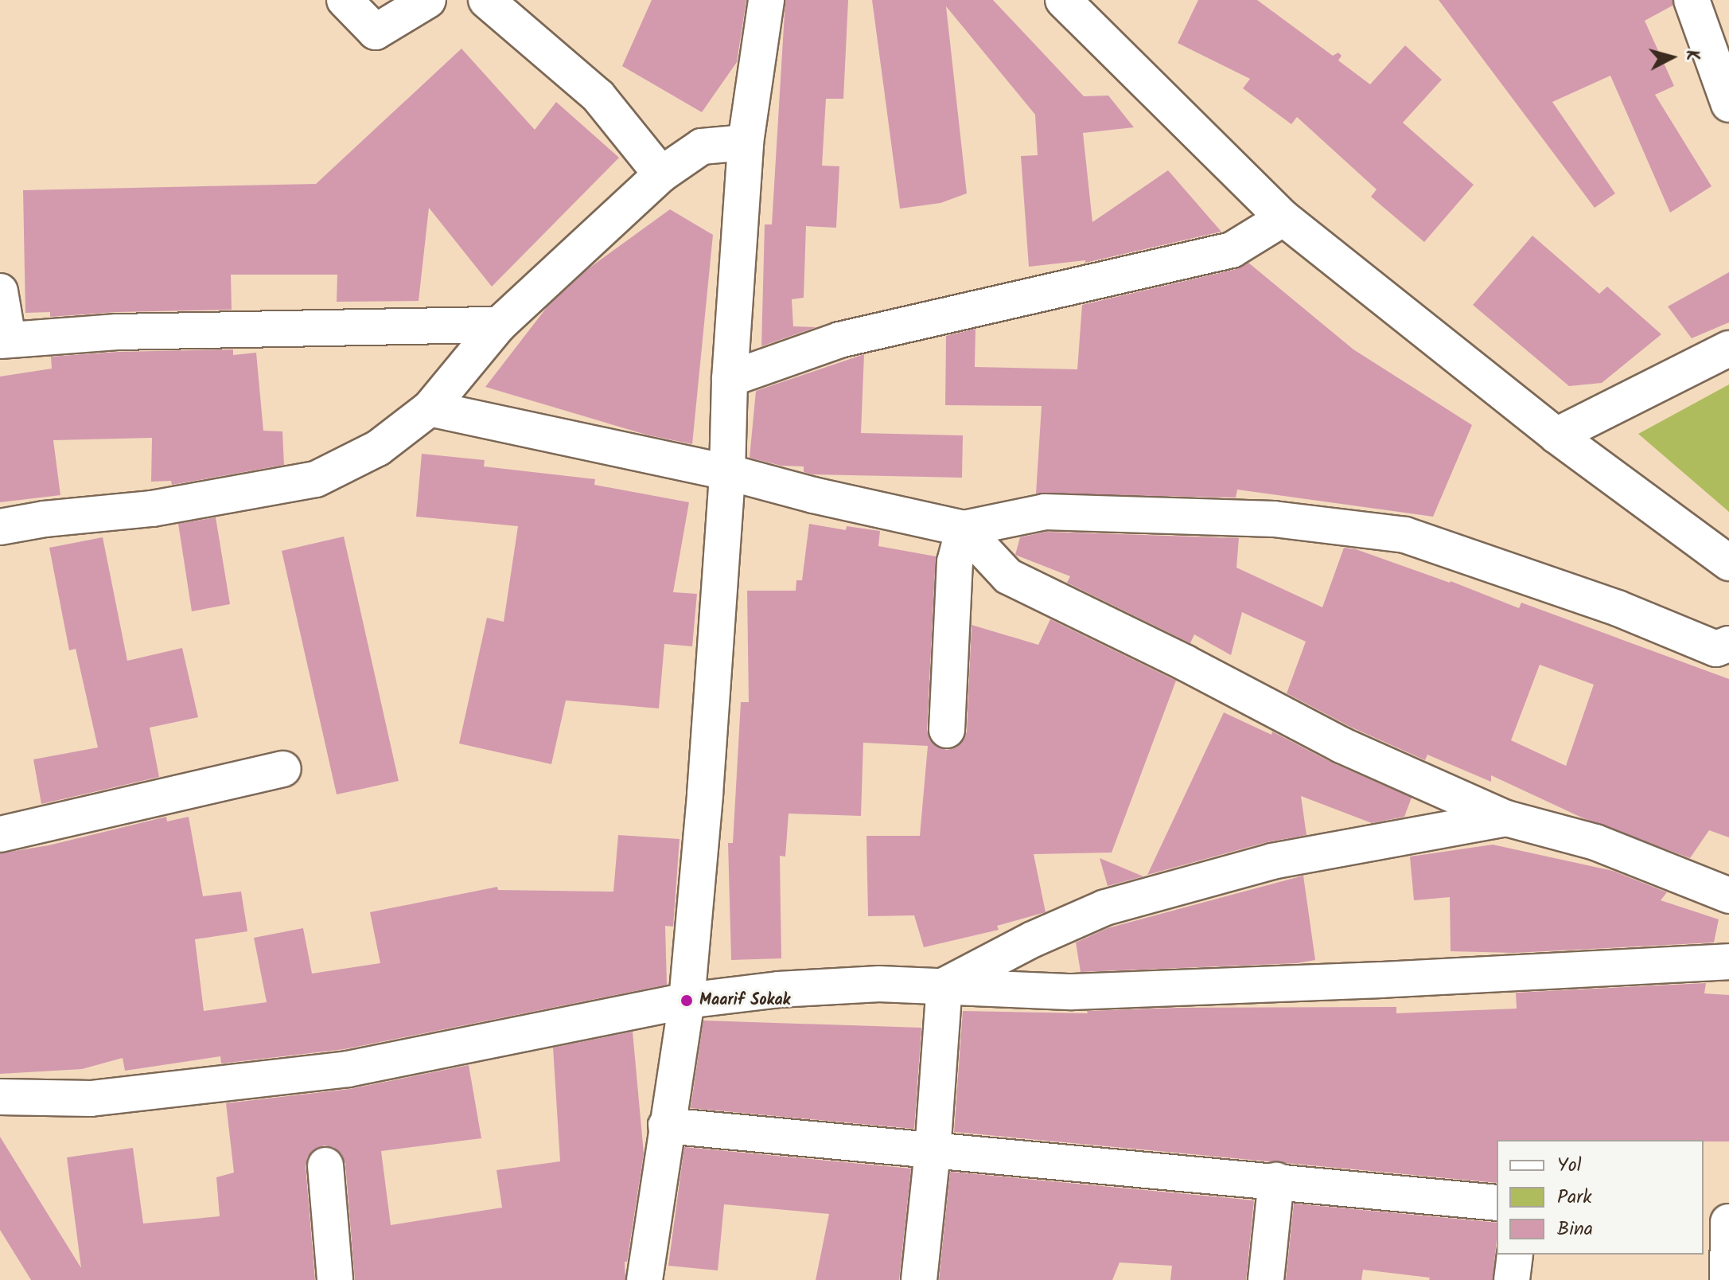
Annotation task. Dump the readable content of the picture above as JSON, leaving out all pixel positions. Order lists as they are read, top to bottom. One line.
{"places":["Maarif Sokak"],"legend":["Yol","Park","Bina"],"north":"right"}
